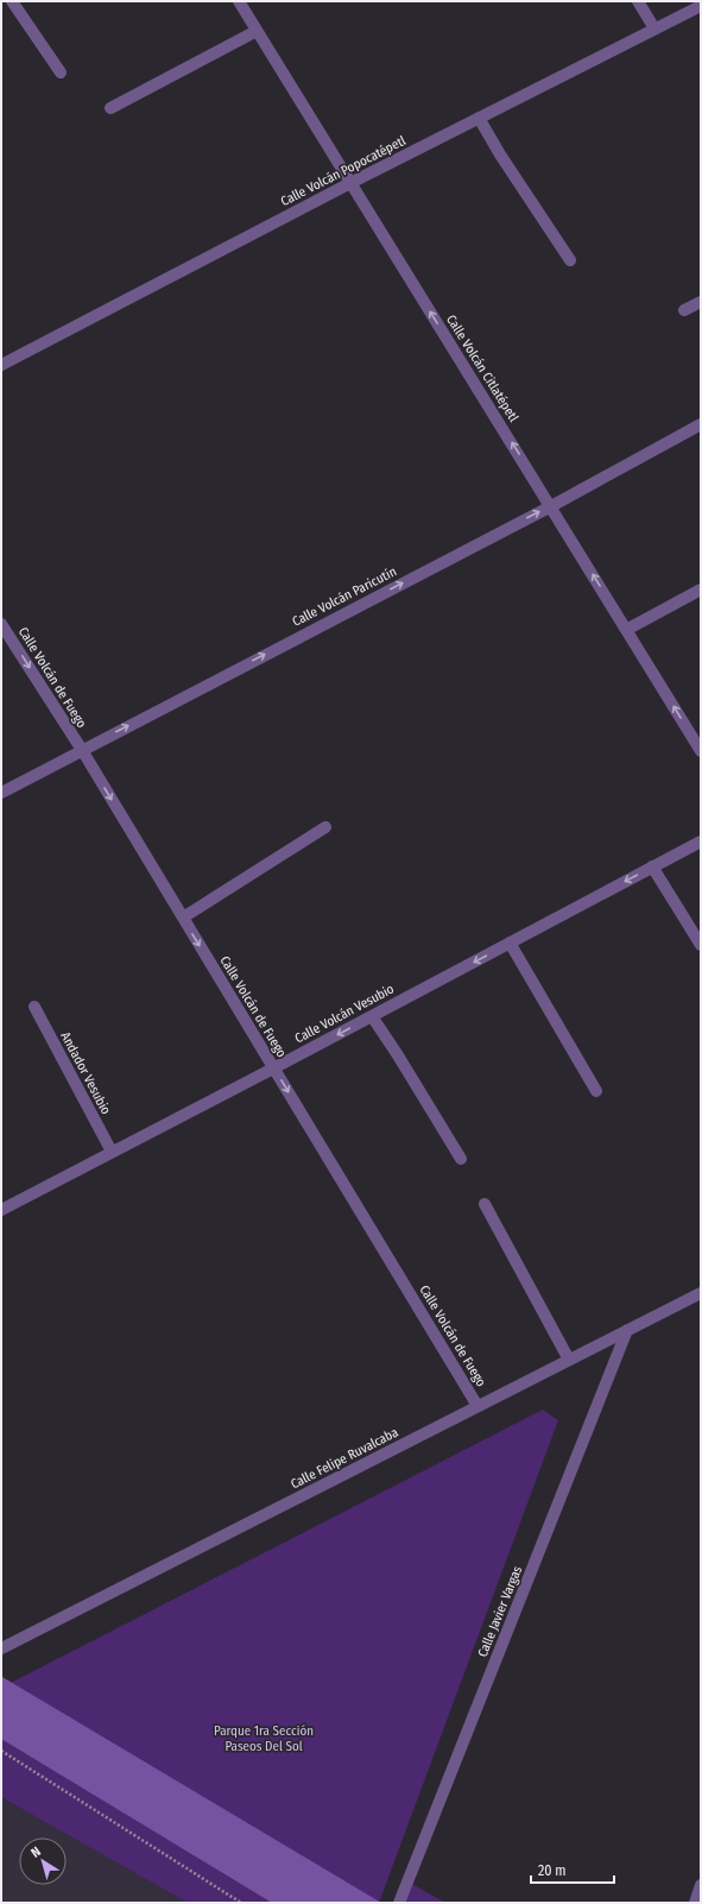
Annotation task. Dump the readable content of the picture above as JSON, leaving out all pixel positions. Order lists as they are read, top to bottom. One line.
{"streets":{"street":["Calle Volcán Popocatépetl","Calle Volcán Citlatépetl","Calle Volcán Paricutín","Calle Volcán de Fuego","Calle Volcán Vesubio","Andador Vesubio","Calle Felipe Ruvalcaba","Calle Javier Vargas"]},"crossings":[["Calle Volcán Popocatépetl","Calle Volcán Citlatépetl"],["Calle Volcán Citlatépetl","Calle Volcán Paricutín"],["Calle Volcán Paricutín","Calle Volcán de Fuego"],["Calle Volcán de Fuego","Calle Volcán Vesubio"],["Calle Volcán de Fuego","Calle Felipe Ruvalcaba"],["Calle Volcán Vesubio","Andador Vesubio"],["Calle Felipe Ruvalcaba","Calle Javier Vargas"]],"one_way":["Calle Volcán Citlatépetl","Calle Volcán Paricutín","Calle Volcán de Fuego","Calle Volcán Vesubio"],"parks":["Parque 1ra Sección Paseos Del Sol"],"scale_bar":"20 m","north":"top left"}
